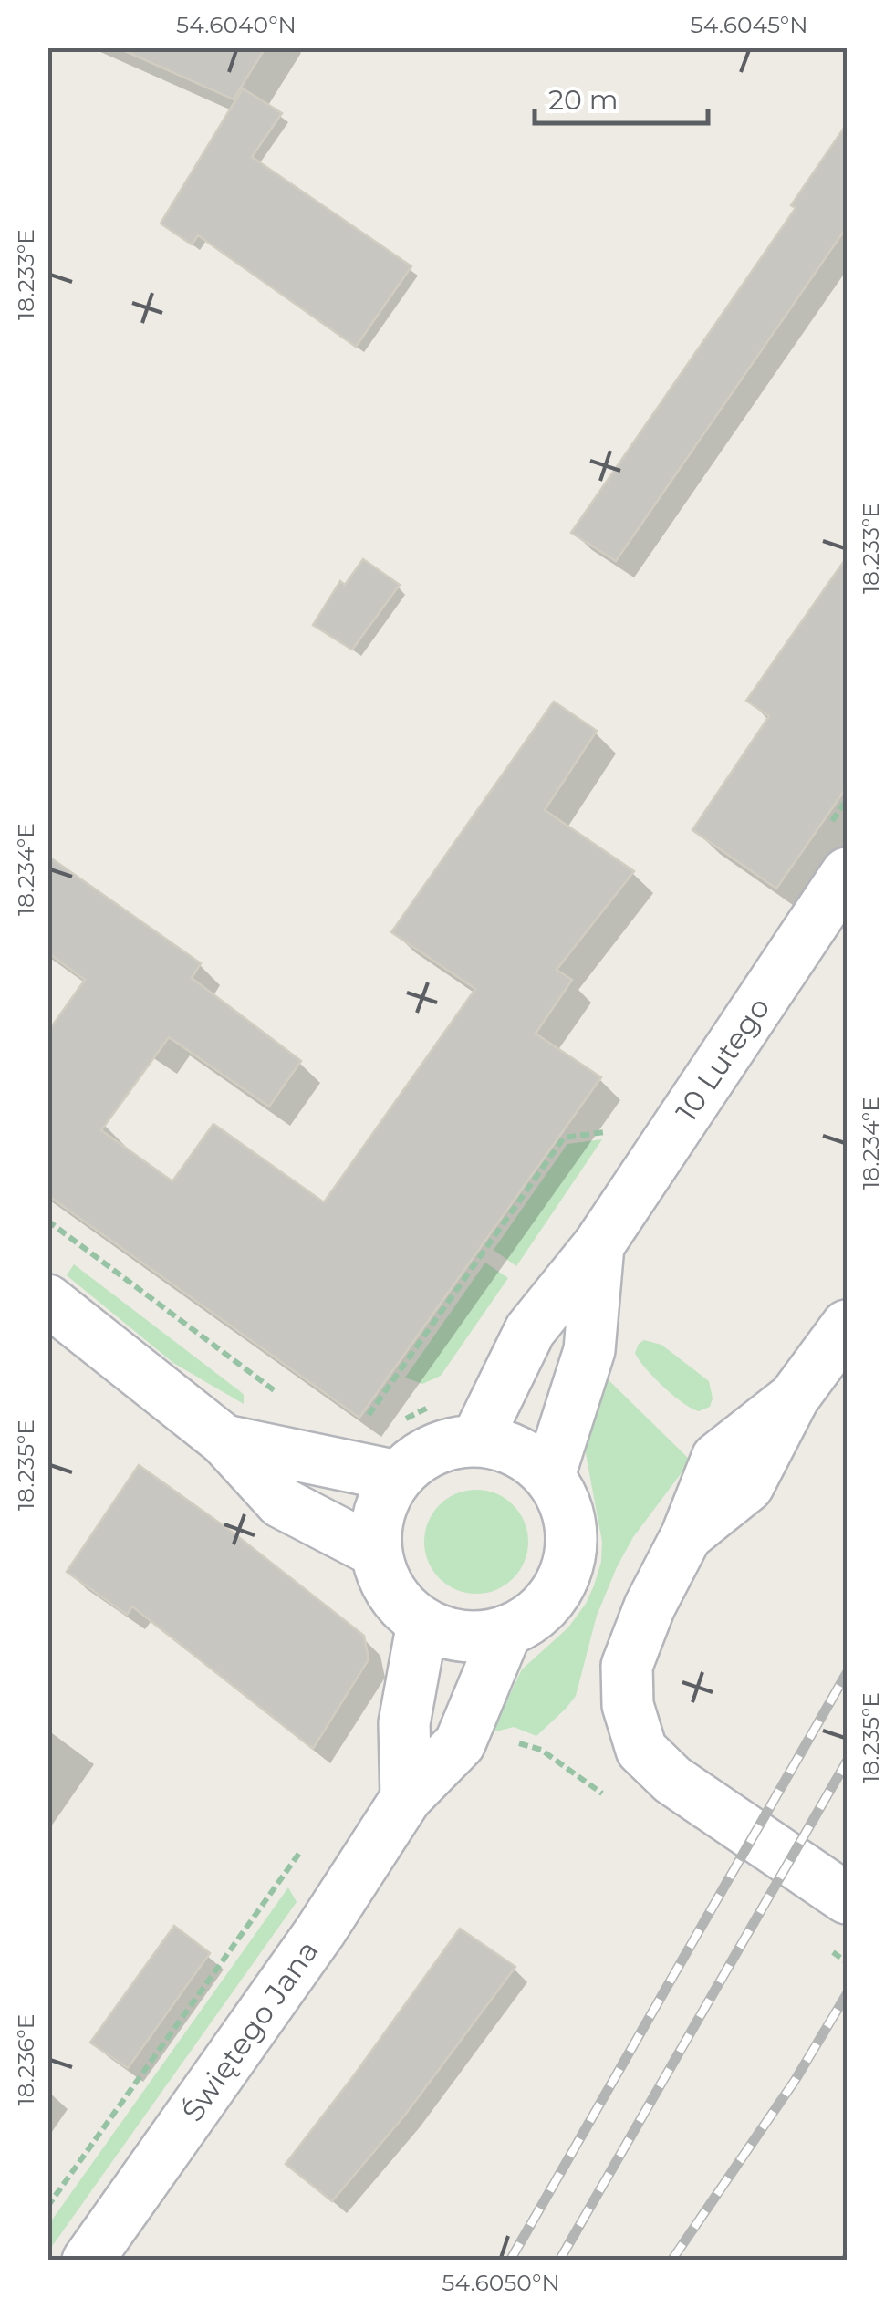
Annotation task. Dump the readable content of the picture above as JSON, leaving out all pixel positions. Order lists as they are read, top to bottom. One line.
{"streets":{"street":["10 Lutego","Świętego Jana"]},"crossings":[["10 Lutego","Świętego Jana"]],"scale_bar":"20 m","coordinates":["54.6040°N","54.6045°N","18.233°E","18.234°E","18.235°E","18.236°E","54.6050°N"]}
